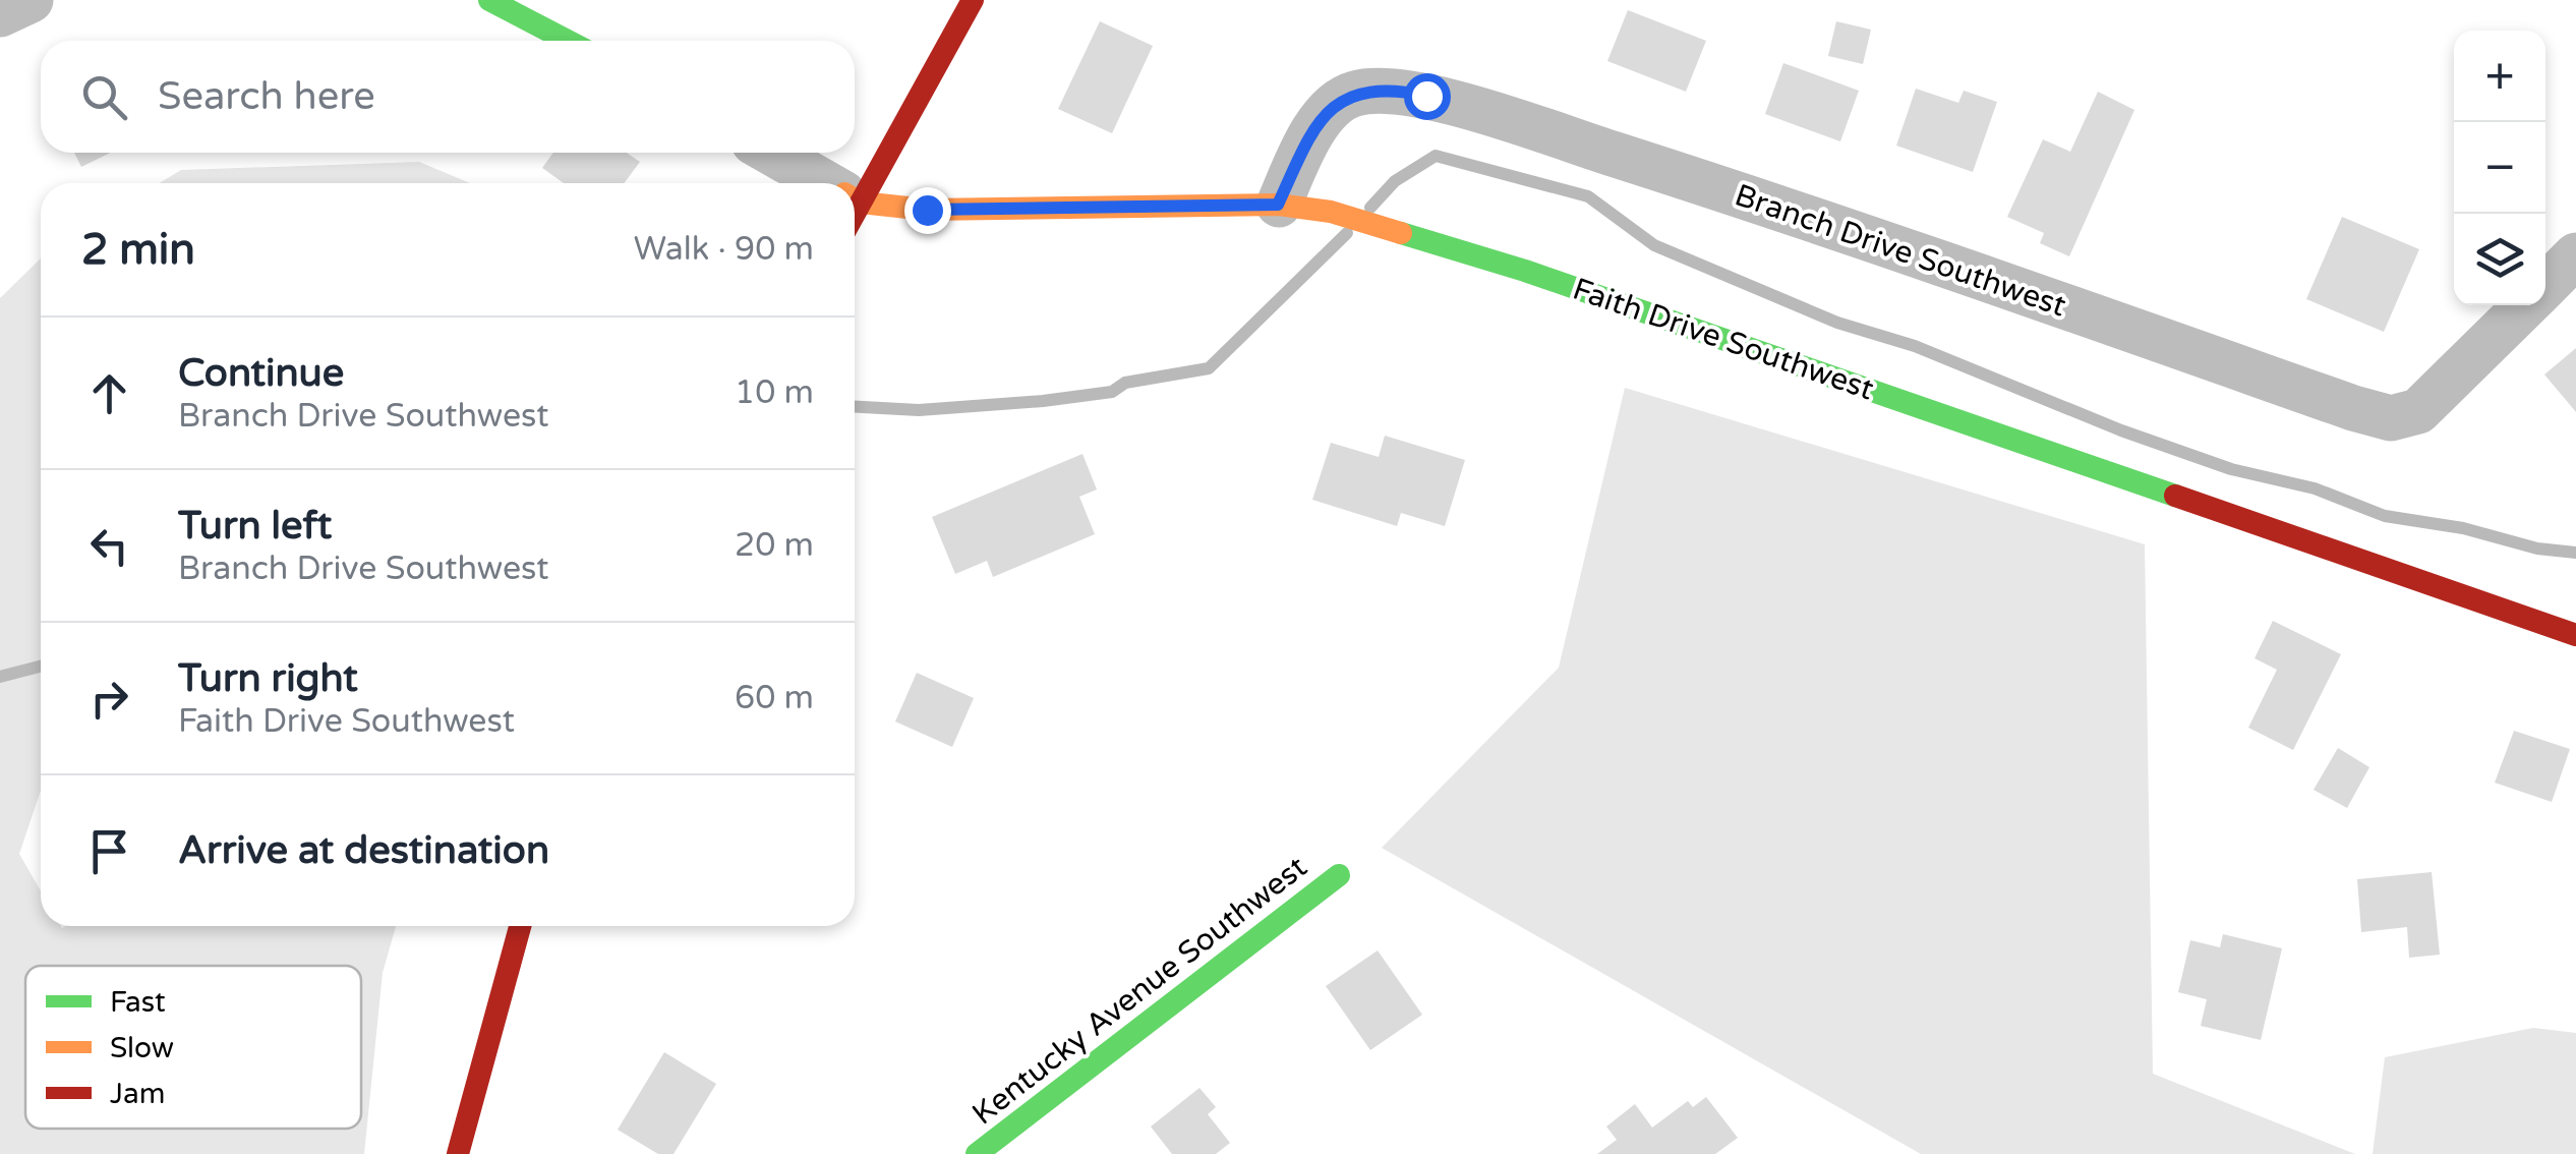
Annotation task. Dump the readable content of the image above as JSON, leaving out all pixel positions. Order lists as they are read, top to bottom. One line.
{"streets":{"street":["Branch Drive Southwest","Faith Drive Southwest","Kentucky Avenue Southwest"]},"crossings":[["Branch Drive Southwest","Faith Drive Southwest"]],"legend":["Fast","Slow","Jam"],"page":{"map_buttons":["+","−"],"search":"Search here","heading":["2 min","Walk · 90 m"],"list":[["Continue","Branch Drive Southwest","10 m"],["Turn left","Branch Drive Southwest","20 m"],["Turn right","Faith Drive Southwest","60 m"],"Arrive at destination"]}}
